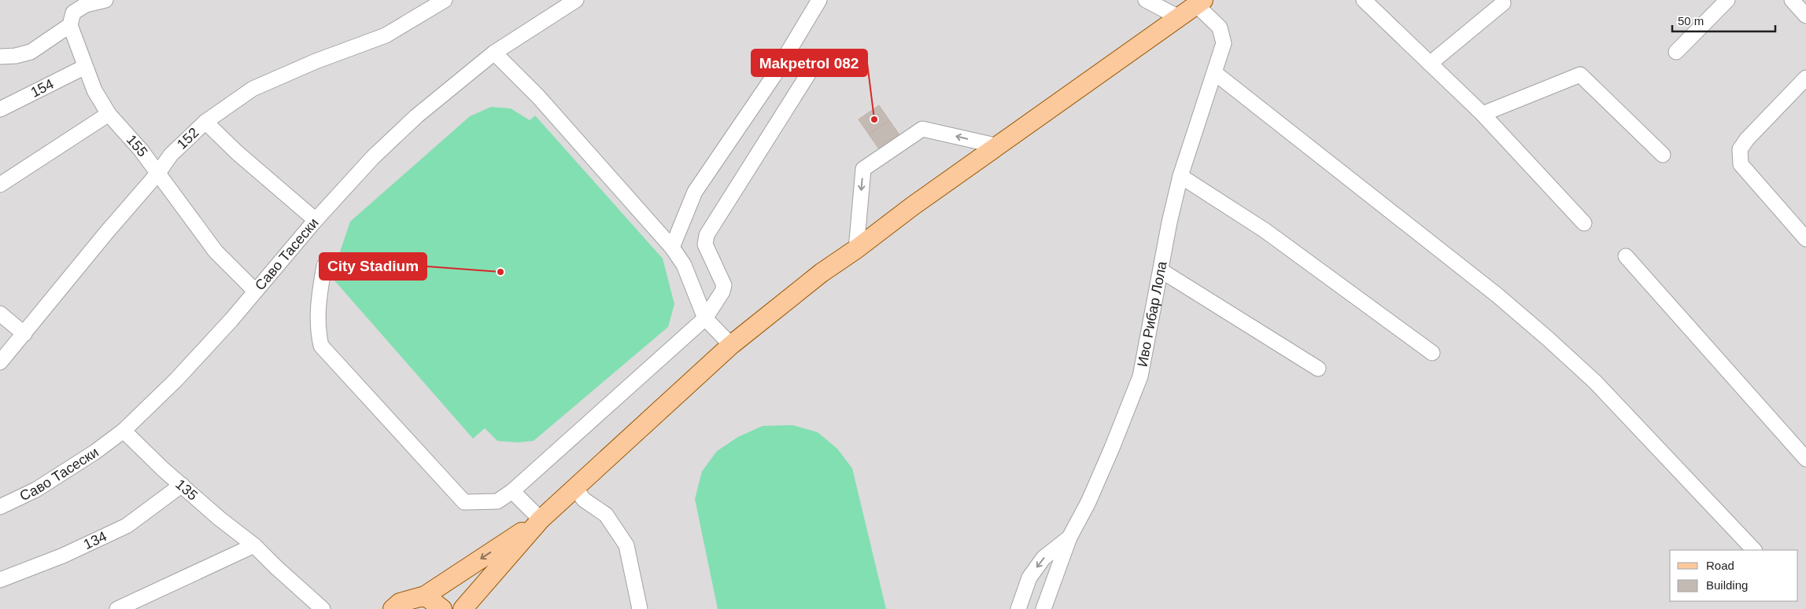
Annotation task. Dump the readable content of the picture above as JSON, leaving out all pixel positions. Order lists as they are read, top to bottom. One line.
{"streets":{"street":["154","152","155","Саво Тасески","Иво Рибар Лола","135","134"]},"crossings":[["154","155"],["152","155"],["155","Саво Тасески"],["Саво Тасески","135"],["135","134"]],"places":["Makpetrol 082","City Stadium"],"legend":["Road","Building"],"scale_bar":"50 m"}
